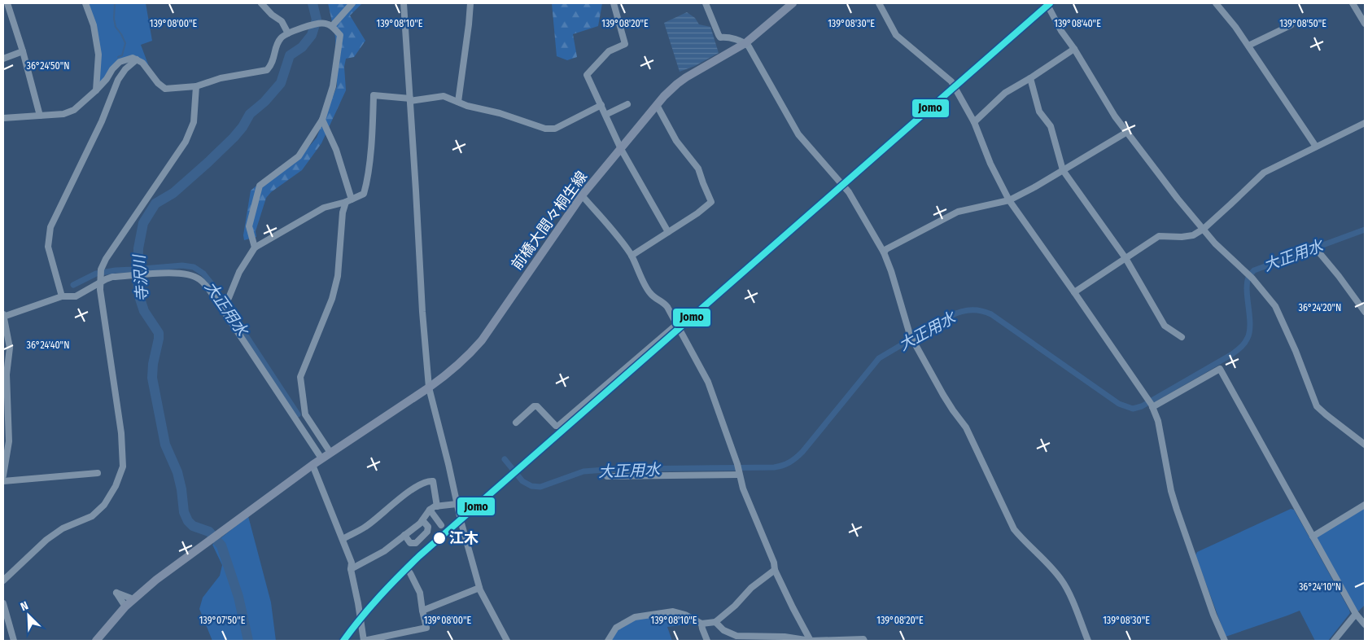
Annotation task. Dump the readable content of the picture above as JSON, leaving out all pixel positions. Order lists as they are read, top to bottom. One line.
{"streets":{"main road":["前橋大間々桐生線"]},"water":["大正用水","寺沢川"],"places":["江木"],"lines":["transit line Jomo"],"north":"top left","coordinates":["139°08'50\"E","139°08'00\"E","139°08'10\"E","139°08'20\"E","139°08'30\"E","139°08'40\"E","36°24'50\"N","36°24'20\"N","36°24'40\"N","36°24'10\"N","139°07'50\"E"]}
